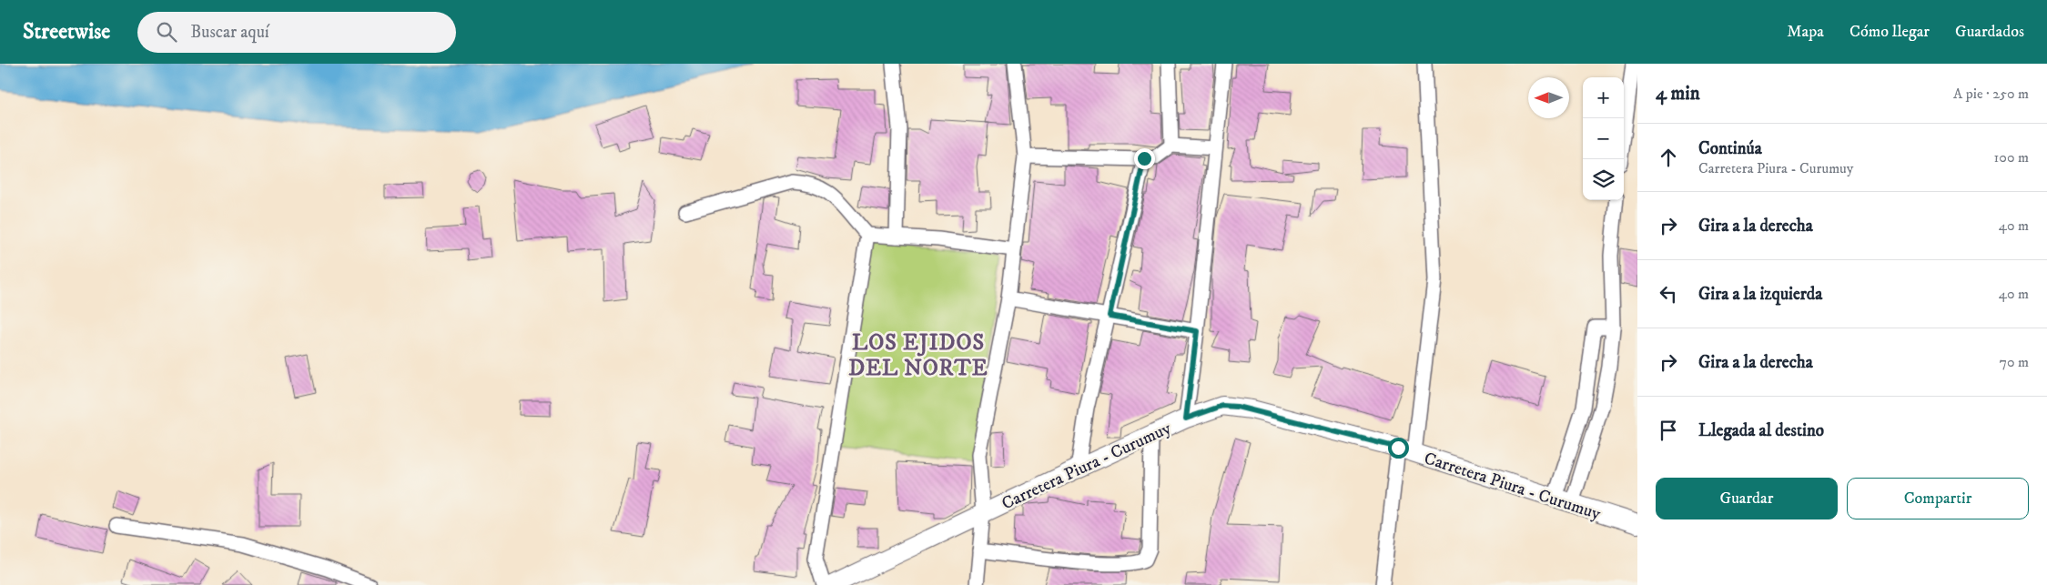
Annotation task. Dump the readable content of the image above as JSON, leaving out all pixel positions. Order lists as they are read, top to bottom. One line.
{"streets":{"main road":["Carretera Piura - Curumuy"]},"districts":["LOS EJIDOS DEL NORTE"],"north":"left","page":{"header":"Streetwise","search":"Buscar aquí","nav":["Mapa","Cómo llegar","Guardados"],"heading":["4 min","A pie · 250 m"],"map_buttons":["+","−"],"list":[["Continúa","Carretera Piura - Curumuy","100 m"],["Gira a la derecha","40 m"],["Gira a la izquierda","40 m"],["Gira a la derecha","70 m"],"Llegada al destino"],"buttons":["Guardar","Compartir"]}}
